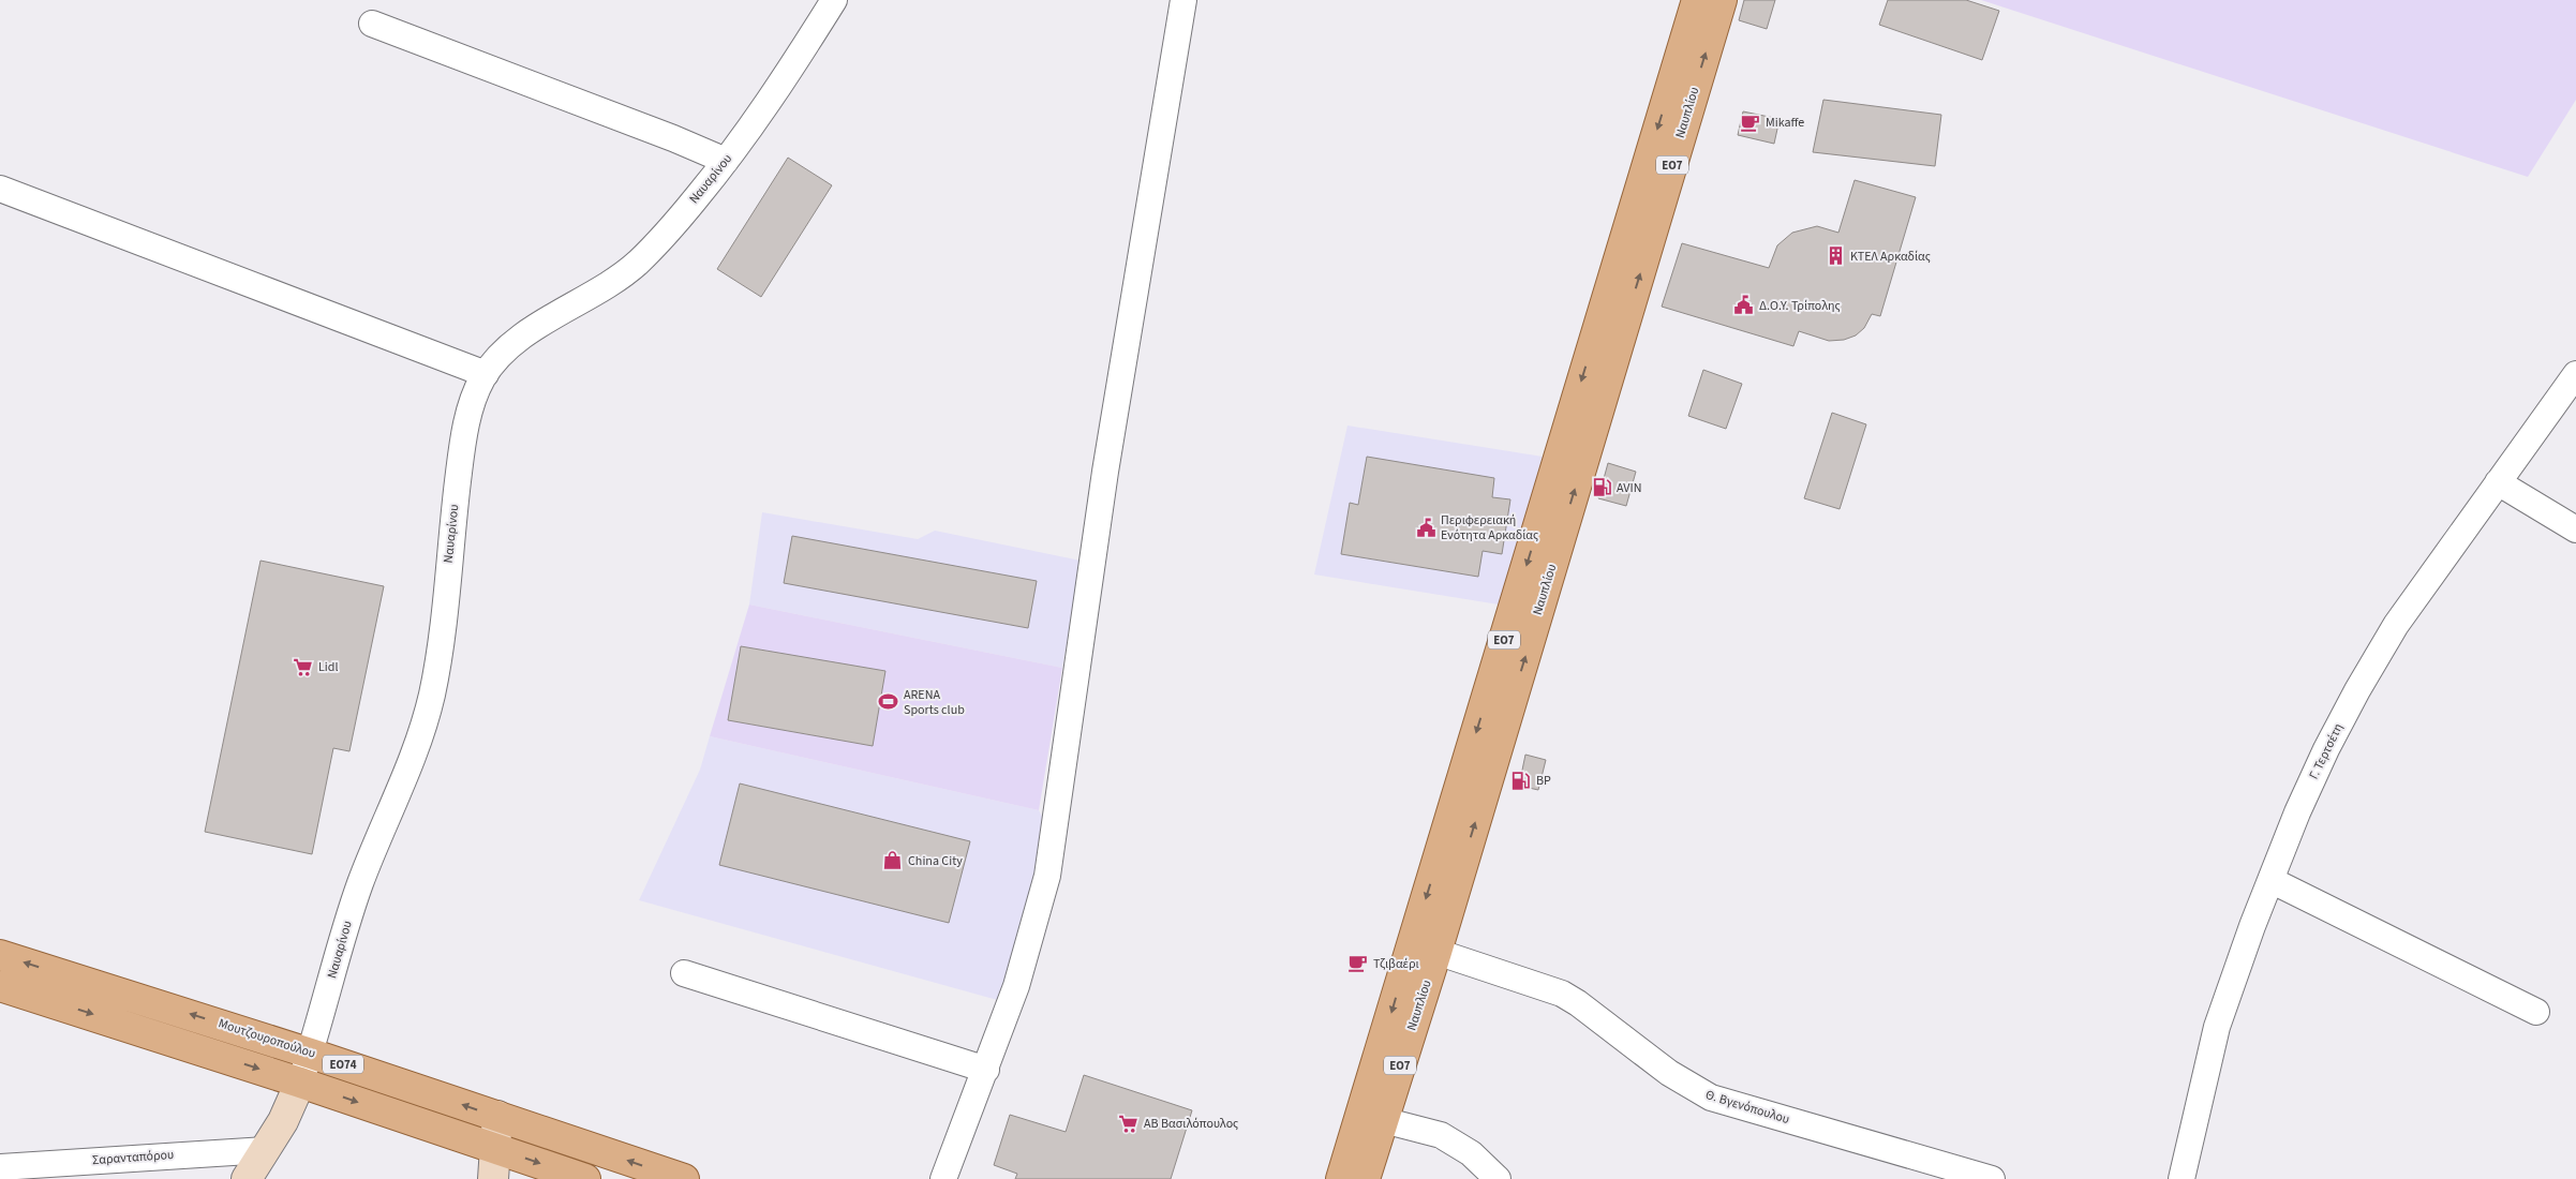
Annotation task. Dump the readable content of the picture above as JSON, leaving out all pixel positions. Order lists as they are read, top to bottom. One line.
{"streets":{"main road":["Ναυπλίου","ΕΟ7","Μουτζουροπούλου","ΕΟ74"],"street":["Ναυαρίνου","Γ. Τερτσέτη","Θ. Βγενόπουλου","Σαρανταπόρου"]},"crossings":[["Ναυπλίου","Θ. Βγενόπουλου"],["Ναυαρίνου","Μουτζουροπούλου"],["Ναυαρίνου","ΕΟ74"],["Ναυαρίνου","Σαρανταπόρου"]],"places":{"cafe":["Mikaffe","Τζιβαέρι"],"building":["ΚΤΕΛ Αρκαδίας"],"public building":["Δ.Ο.Υ. Τρίπολης","Περιφερειακή Ενότητα Αρκαδίας"],"fuel station":["AVIN","BP"],"supermarket":["Lidl","ΑΒ Βασιλόπουλος"],"sports":["ARENA Sports club"],"shop":["China City"]}}
